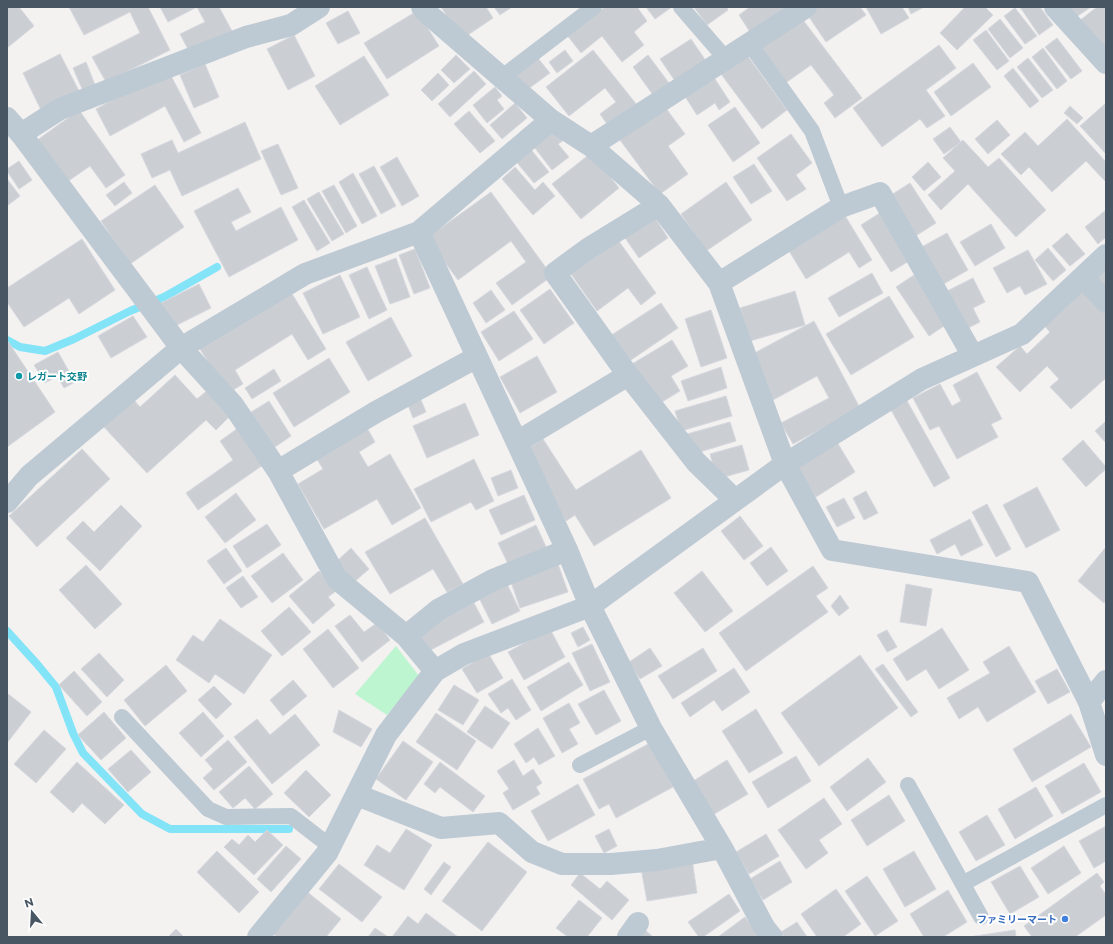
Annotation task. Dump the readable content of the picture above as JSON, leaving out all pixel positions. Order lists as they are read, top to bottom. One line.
{"places":["レガート交野","ファミリーマート"],"north":"top"}
